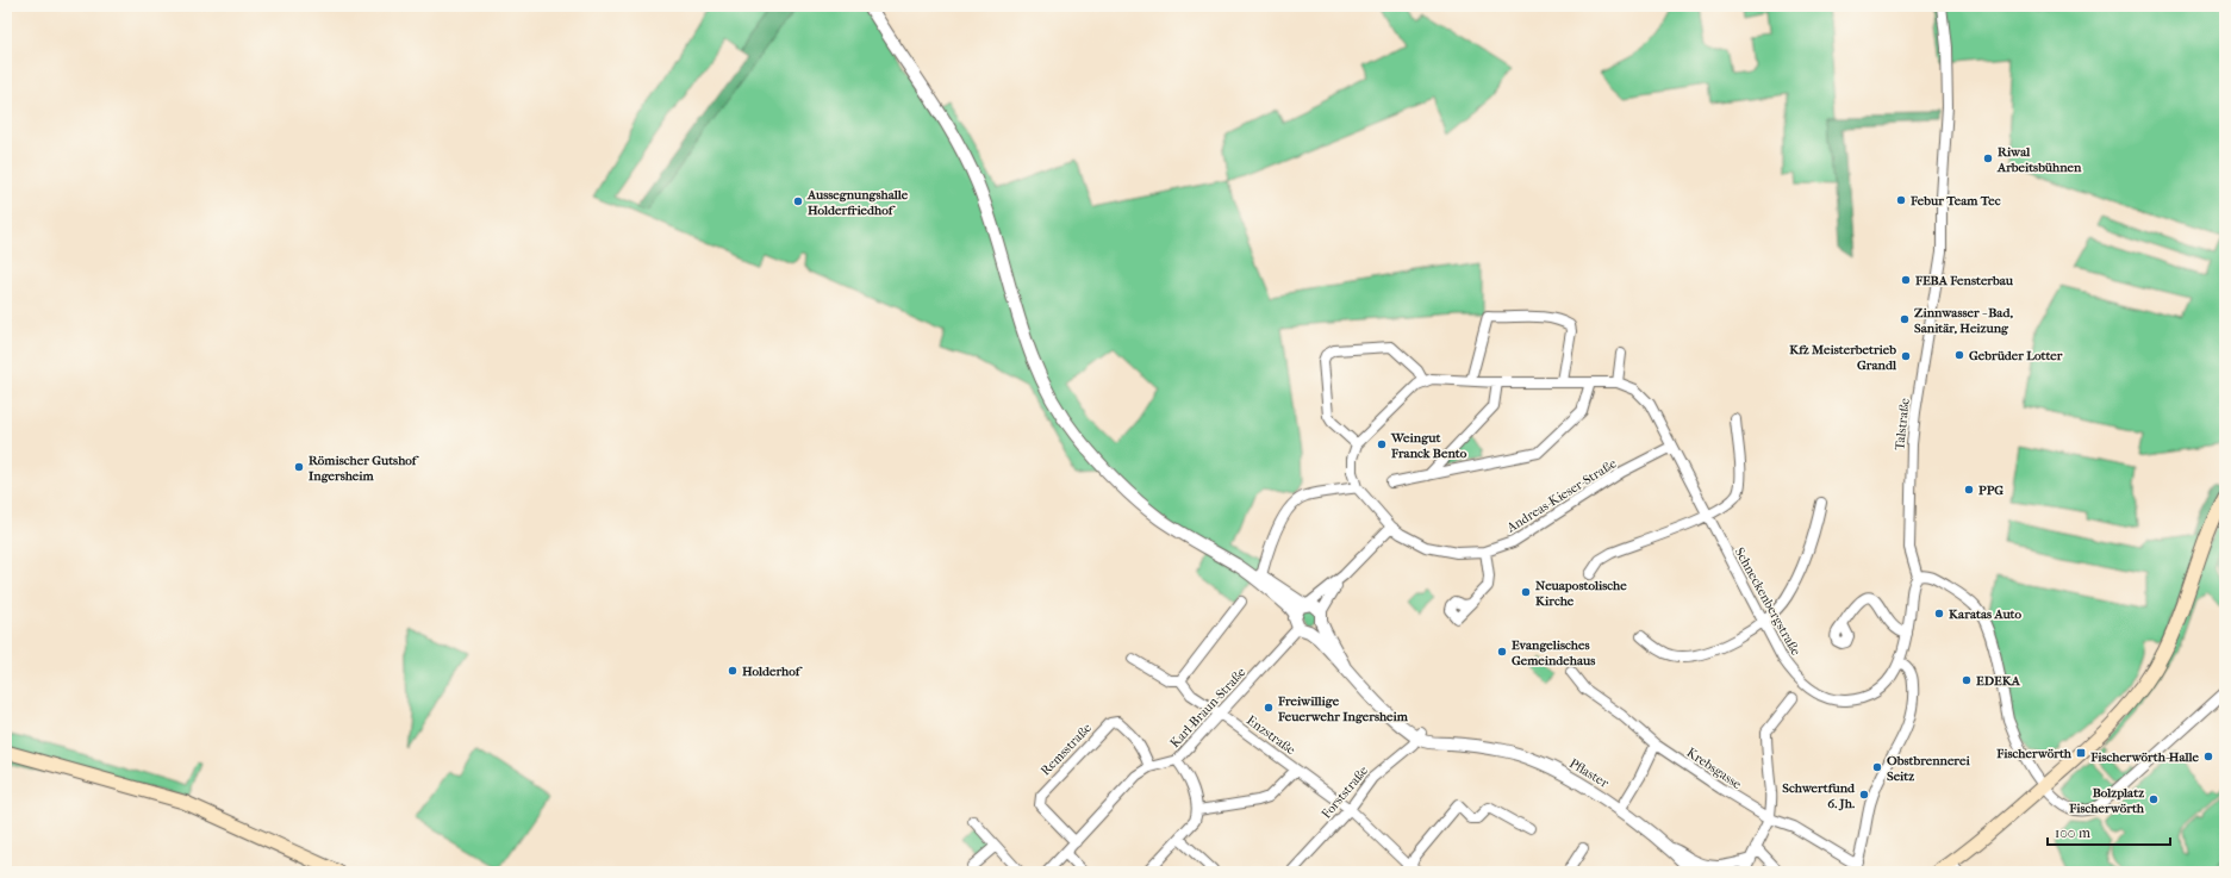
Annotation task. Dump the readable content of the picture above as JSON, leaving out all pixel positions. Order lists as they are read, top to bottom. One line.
{"streets":{"street":["Talstraße","Andreas-Kieser-Straße","Schneckenbergstraße","Karl-Braun-Straße","Enzstraße","Remsstraße","Krebsgasse","Pflaster","Forststraße"]},"crossings":[["Talstraße","Schneckenbergstraße"],["Andreas-Kieser-Straße","Schneckenbergstraße"],["Karl-Braun-Straße","Enzstraße"],["Karl-Braun-Straße","Remsstraße"],["Enzstraße","Forststraße"],["Pflaster","Forststraße"]],"places":{"other":["Riwal Arbeitsbühnen","Febur Team Tec","Aussegnungshalle Holderfriedhof","FEBA Fensterbau","Zinnwasser - Bad, Sanitär, Heizung","Gebrüder Lotter","Kfz Meisterbetrieb Grandl","Weingut Franck Bento","Römischer Gutshof Ingersheim","PPG","Neuapostolische Kirche","Karatas Auto","Evangelisches Gemeindehaus","Holderhof","EDEKA","Freiwillige Feuerwehr Ingersheim","Fischerwörth-Halle","Obstbrennerei Seitz","Schwertfund 6. Jh.","Bolzplatz Fischerwörth"],"transit":["Fischerwörth"]},"scale_bar":"100 m"}
